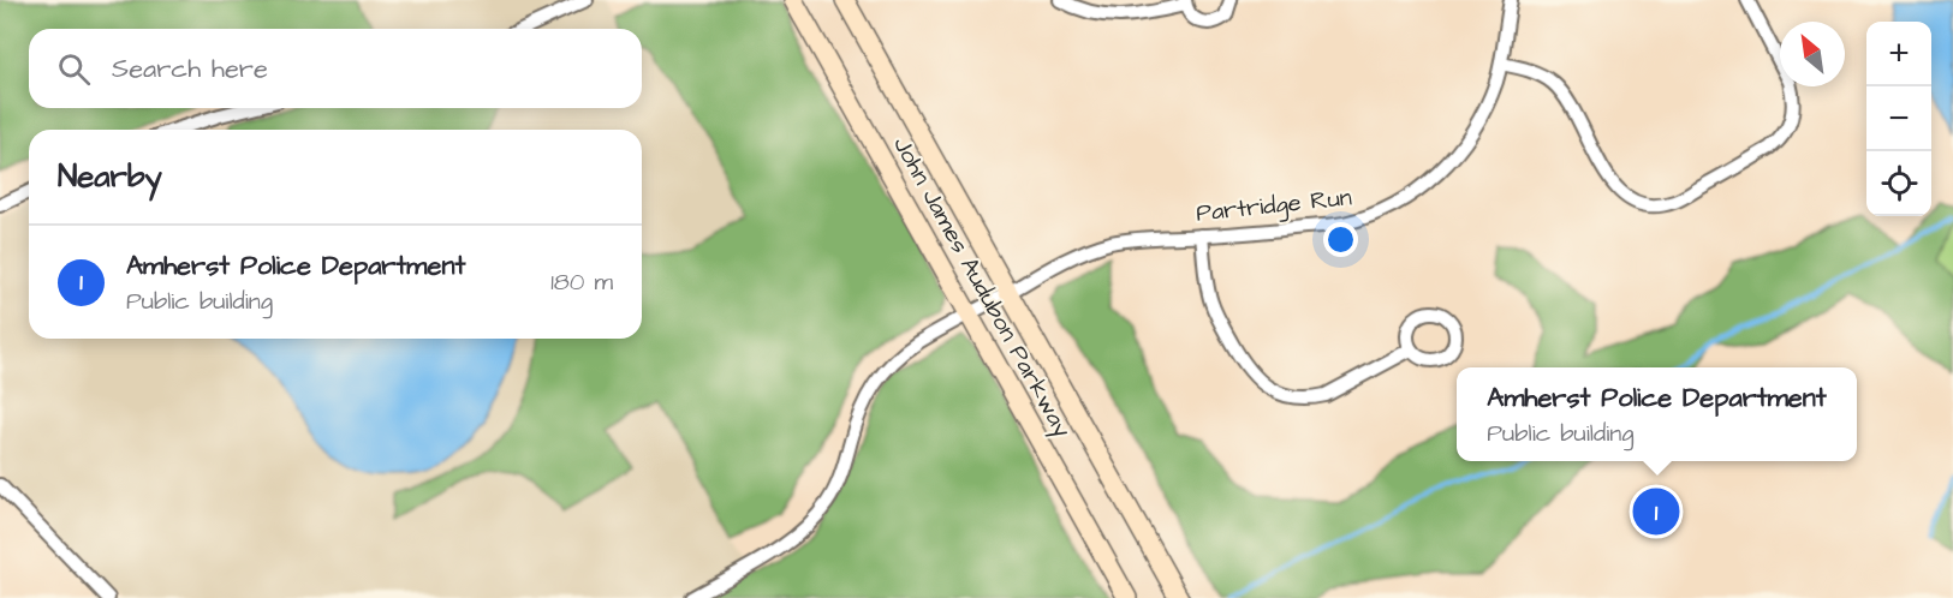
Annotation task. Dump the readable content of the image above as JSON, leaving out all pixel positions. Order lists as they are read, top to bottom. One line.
{"streets":{"main road":["John James Audubon Parkway"],"street":["Partridge Run"]},"crossings":[["Partridge Run","John James Audubon Parkway"]],"north":"top left","page":{"map_buttons":["+","−"],"search":"Search here","heading":"Nearby","list":[{"mark":"1","name":"Amherst Police Department","note":"Public building","value":"180 m"}],"popup":["Amherst Police Department","Public building"],"pins":"1"}}
